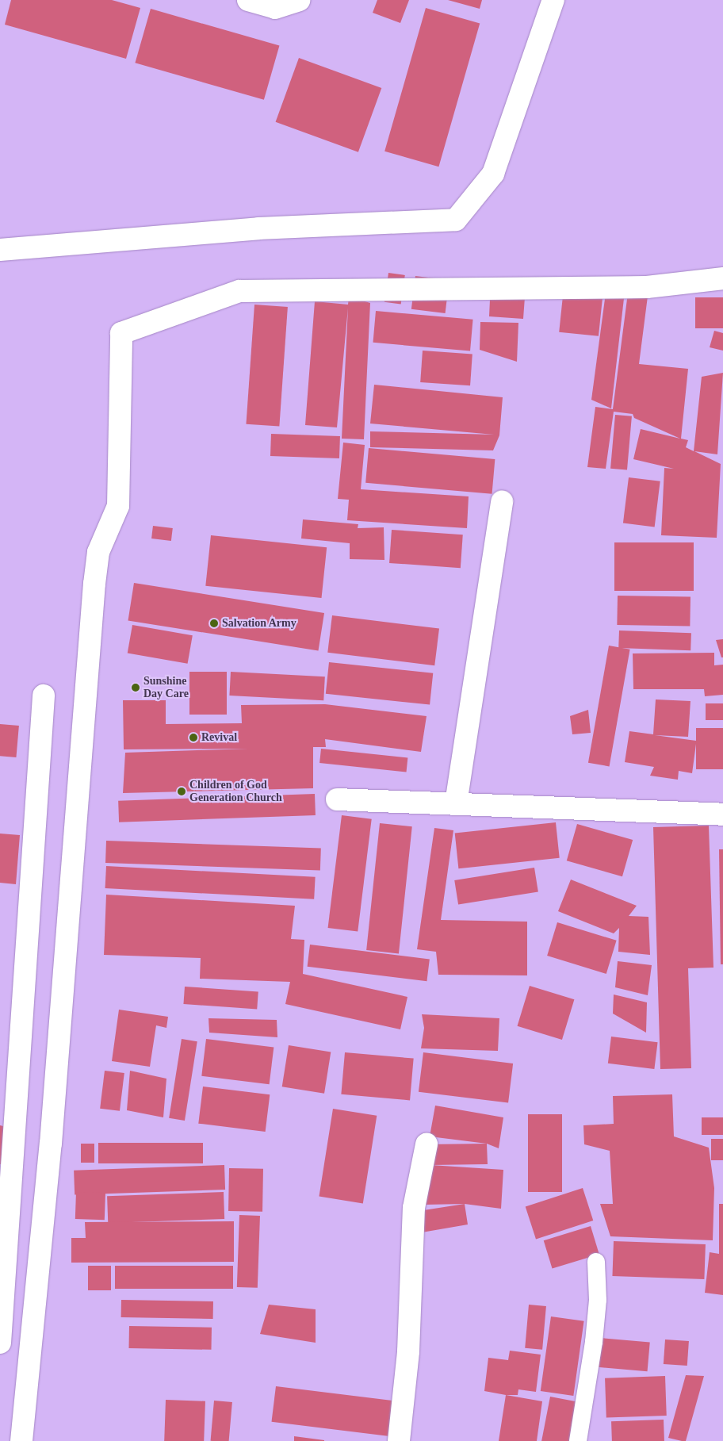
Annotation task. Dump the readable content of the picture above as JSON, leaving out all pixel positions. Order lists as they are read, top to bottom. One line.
{"places":["Salvation Army","Sunshine Day Care","Revival","Children of God Generation Church"]}
